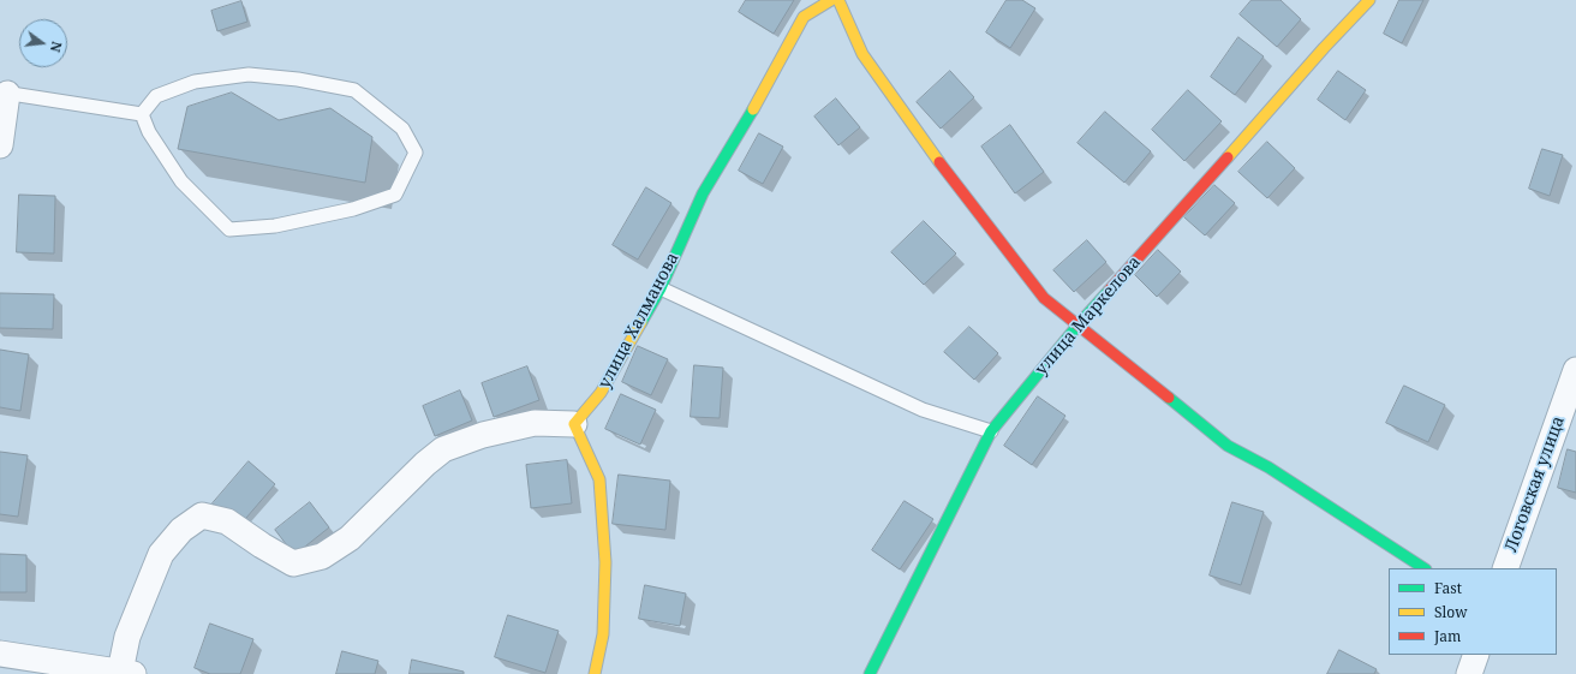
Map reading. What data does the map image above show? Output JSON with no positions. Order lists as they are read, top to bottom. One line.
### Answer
{"streets":{"street":["улица Маркелова","улица Халманова","Логовская улица"]},"legend":["Fast","Slow","Jam"],"north":"right"}
